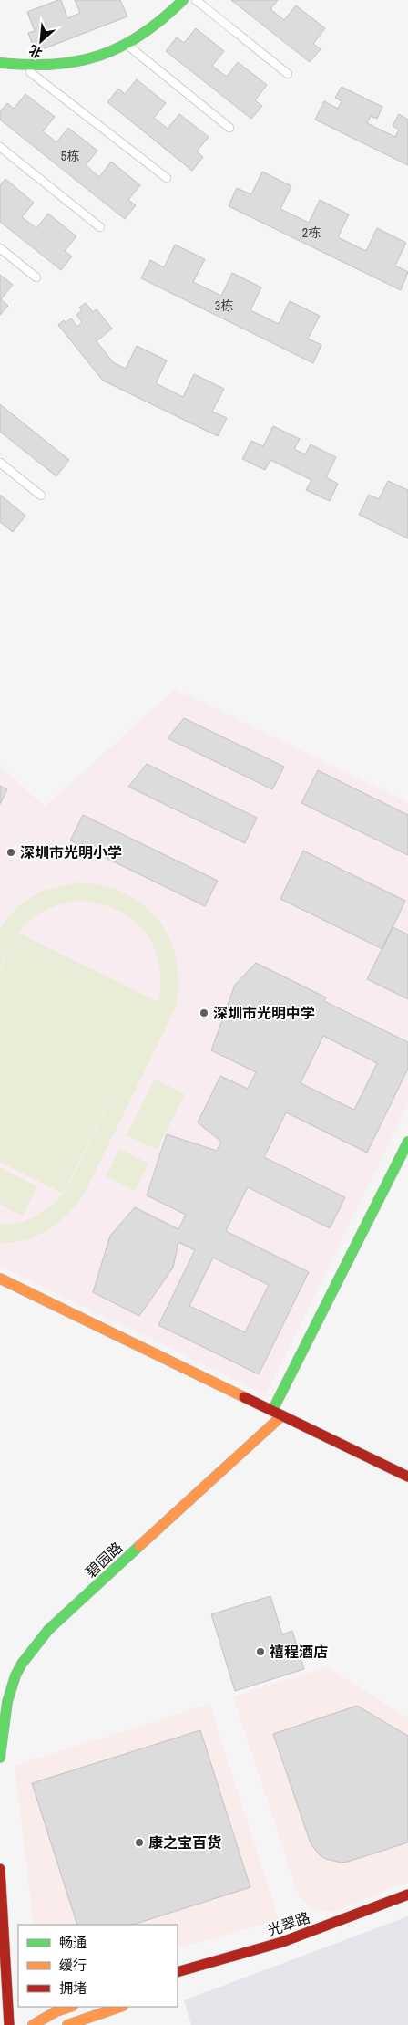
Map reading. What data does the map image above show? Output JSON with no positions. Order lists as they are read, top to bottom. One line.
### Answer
{"streets":{"street":["碧园路","光翠路"]},"places":["深圳市光明小学","深圳市光明中学","禧程酒店","康之宝百货"],"house_numbers":["5栋","2栋","3栋"],"legend":["畅通","缓行","拥堵"],"north":"bottom left"}
